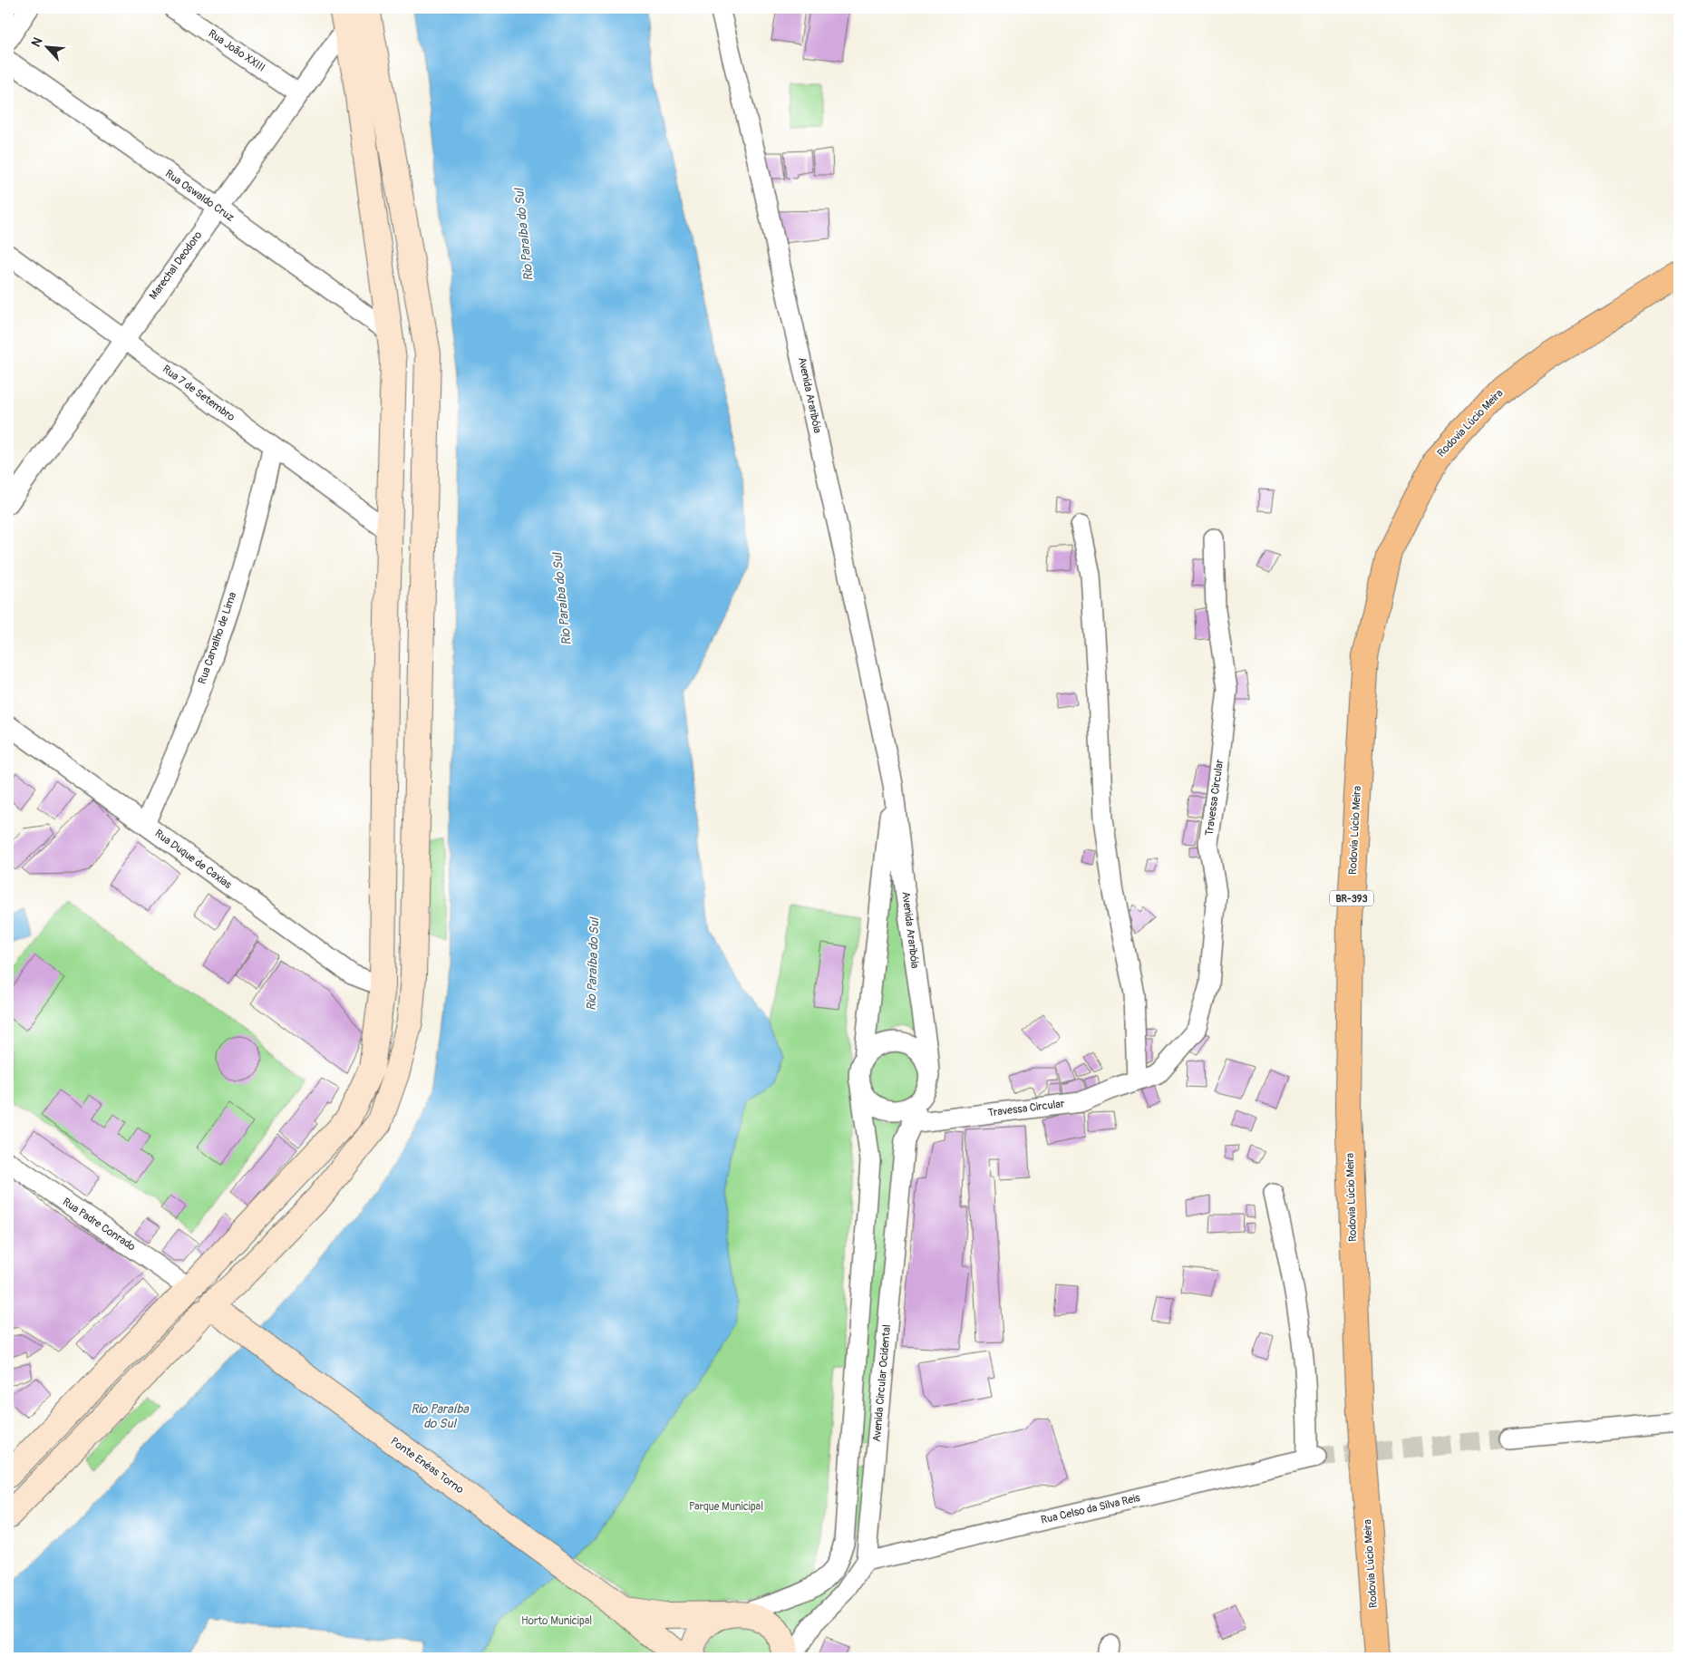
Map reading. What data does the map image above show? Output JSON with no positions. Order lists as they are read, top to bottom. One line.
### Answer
{"streets":{"highway":["Rodovia Lúcio Meira","BR-393"],"main road":["Ponte Enéas Torno"],"street":["Rua João XXIII","Rua Oswaldo Cruz","Marechal Deodoro","Rua 7 de Setembro","Avenida Araribóia","Rua Carvalho de Lima","Travessa Circular","Rua Duque de Caxias","Rua Padre Conrado","Avenida Circular Ocidental","Rua Celso da Silva Reis"]},"crossings":[["Rua João XXIII","Marechal Deodoro"],["Rua Oswaldo Cruz","Marechal Deodoro"],["Marechal Deodoro","Rua 7 de Setembro"],["Rua 7 de Setembro","Rua Carvalho de Lima"],["Avenida Araribóia","Avenida Circular Ocidental"],["Rua Carvalho de Lima","Rua Duque de Caxias"],["Travessa Circular","Avenida Circular Ocidental"],["Avenida Circular Ocidental","Rua Celso da Silva Reis"]],"water":["Rio Paraíba do Sul"],"parks":["Parque Municipal","Horto Municipal"],"north":"top left"}
